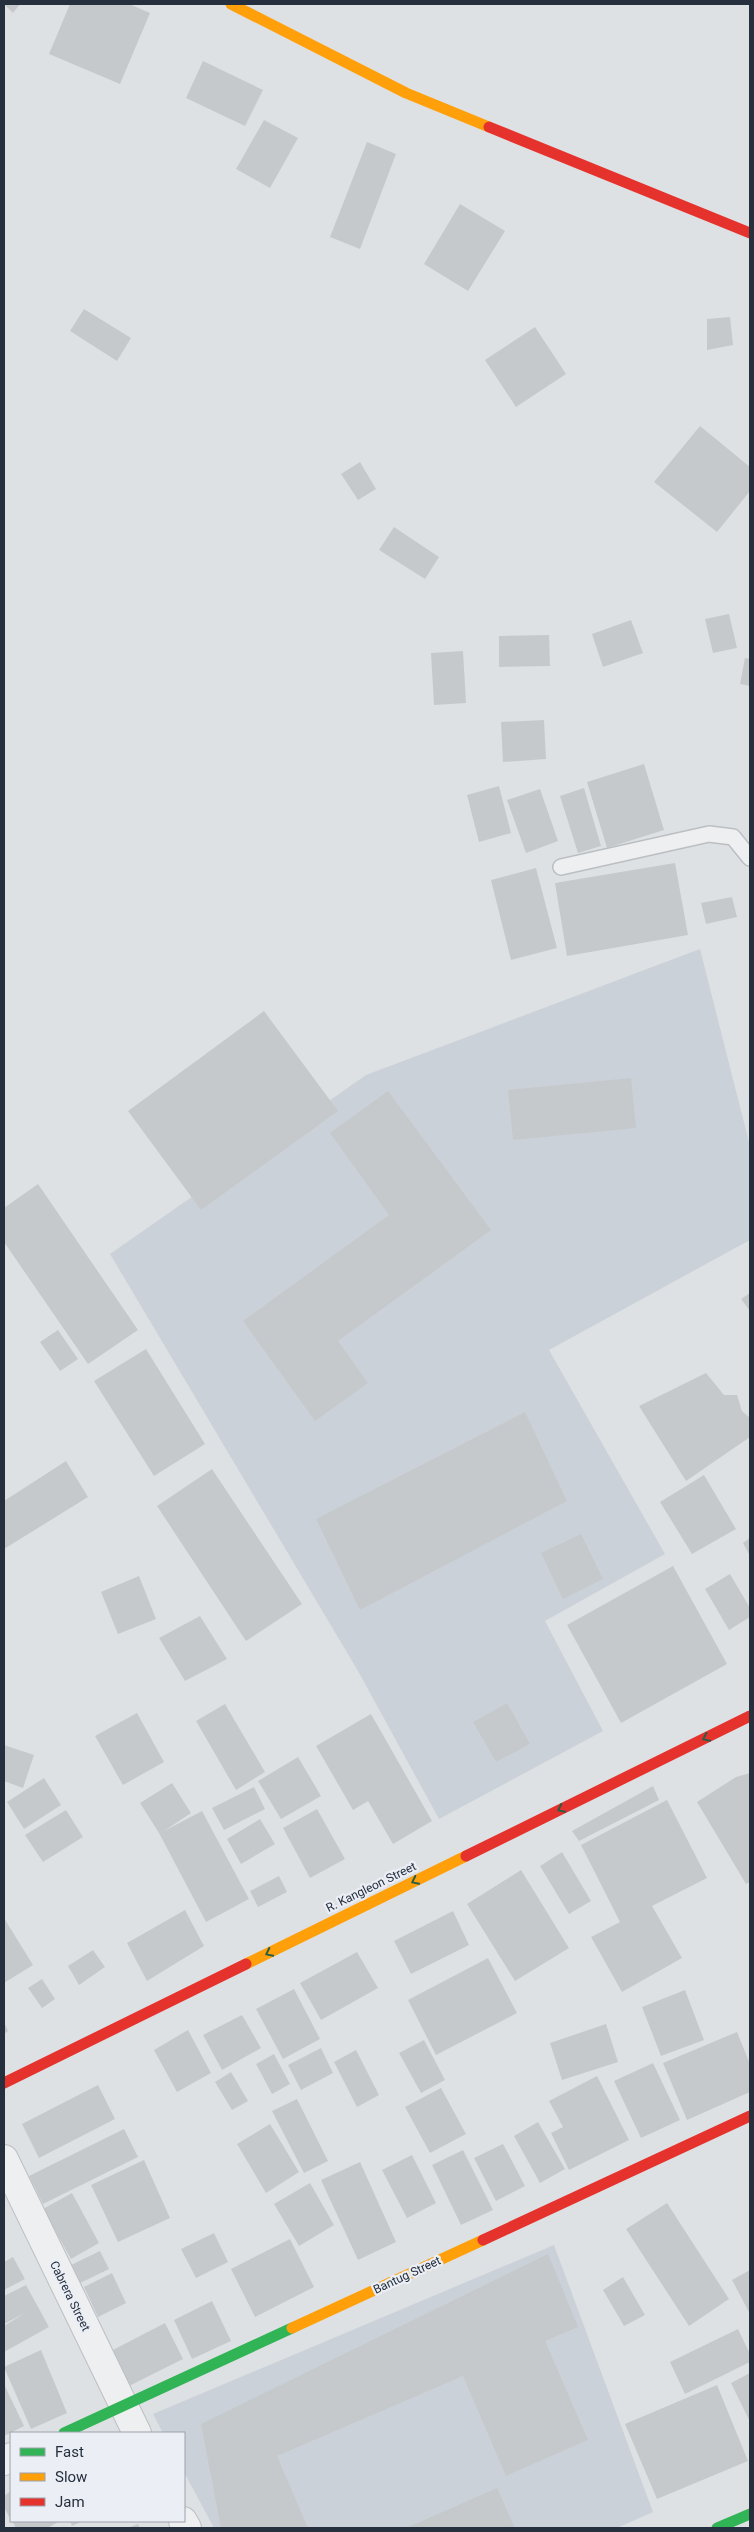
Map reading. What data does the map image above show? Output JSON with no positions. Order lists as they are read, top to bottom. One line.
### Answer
{"streets":{"street":["R. Kangleon Street","Bantug Street","Cabrera Street"]},"crossings":[["Bantug Street","Cabrera Street"]],"one_way":["R. Kangleon Street"],"legend":["Fast","Slow","Jam"]}
